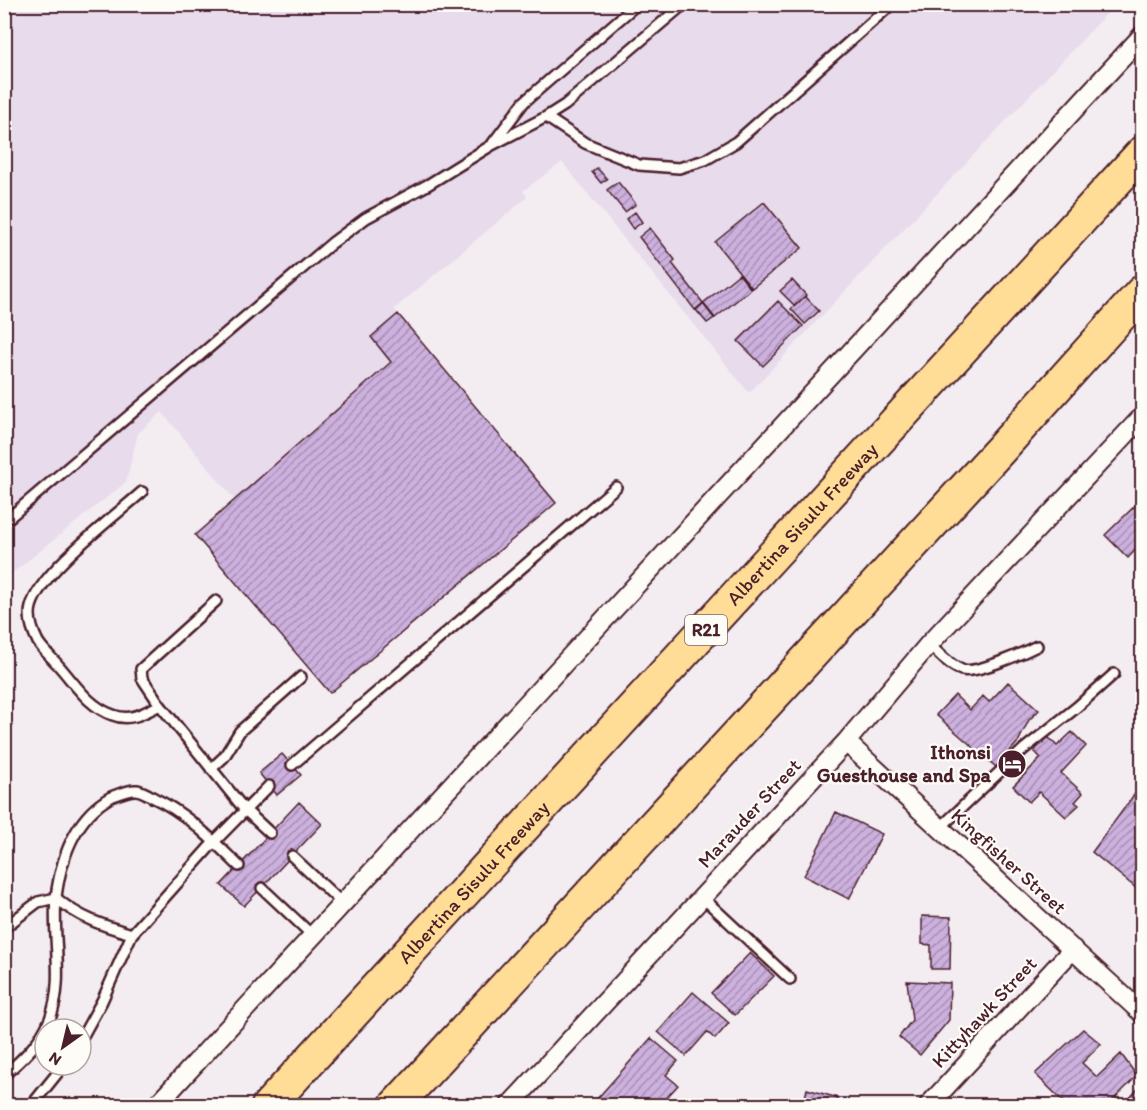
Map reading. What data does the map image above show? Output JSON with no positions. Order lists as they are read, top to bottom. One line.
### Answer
{"streets":{"highway":["Albertina Sisulu Freeway","R21"],"street":["Marauder Street","Kingfisher Street","Kittyhawk Street"]},"crossings":[["Marauder Street","Kingfisher Street"],["Kingfisher Street","Kittyhawk Street"]],"places":{"hotel":["Ithonsi Guesthouse and Spa"]},"north":"bottom left"}
